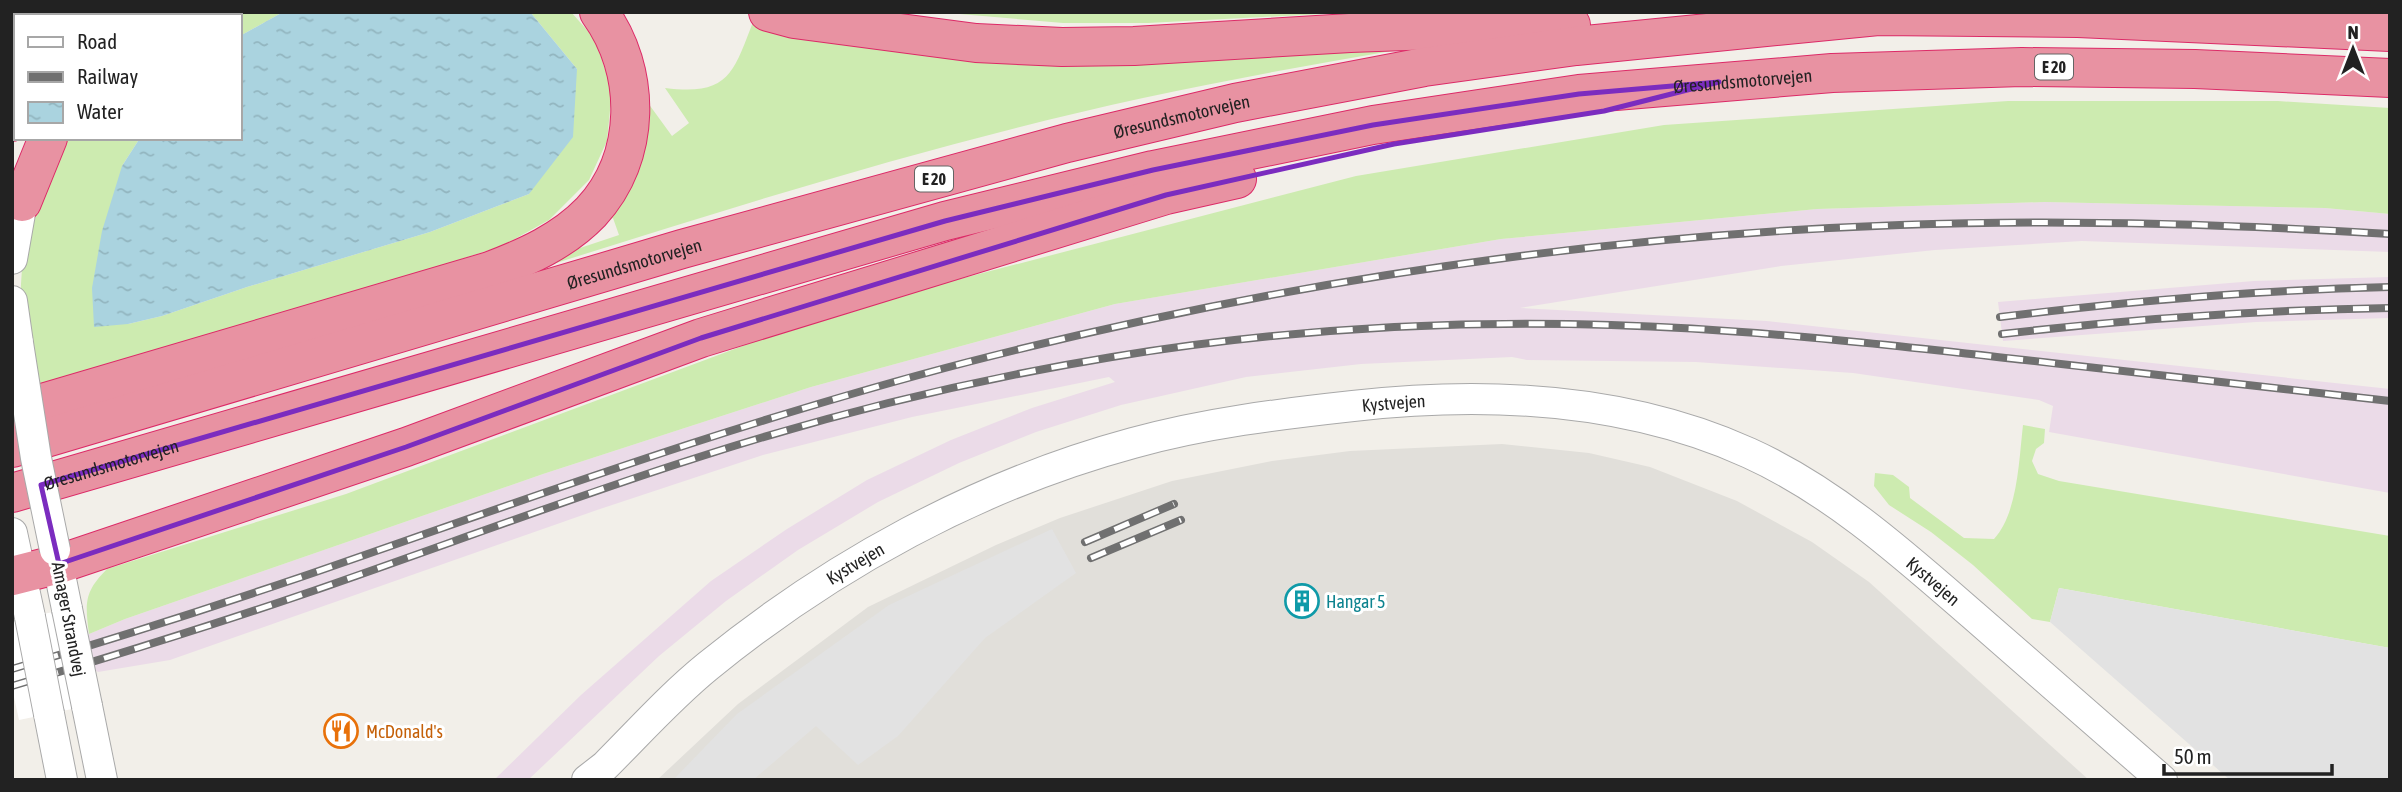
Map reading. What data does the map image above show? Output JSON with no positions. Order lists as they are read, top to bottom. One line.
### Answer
{"streets":{"highway":["E 20","Øresundsmotorvejen"],"street":["Kystvejen","Amager Strandvej"]},"crossings":[["Øresundsmotorvejen","Amager Strandvej"]],"places":{"building":["Hangar 5"],"restaurant":["McDonald's"]},"legend":["Road","Railway","Water"],"scale_bar":"50 m","north":"top"}
